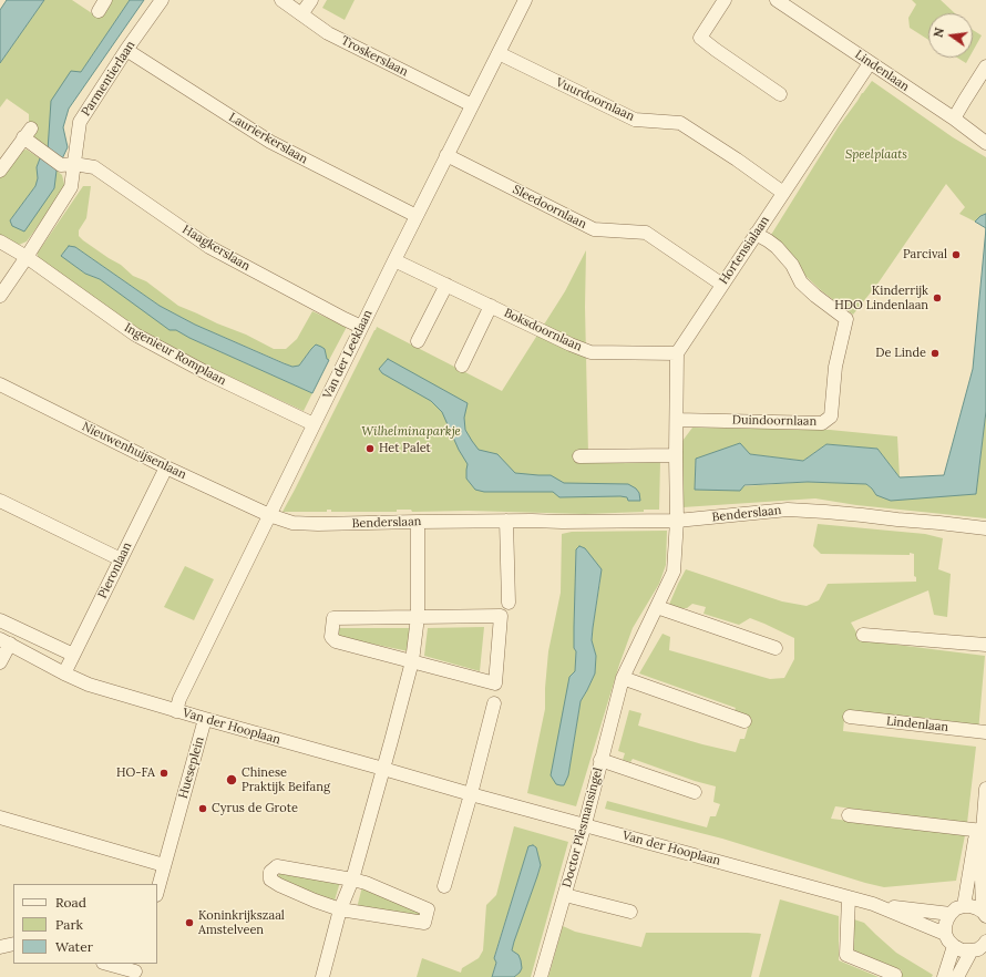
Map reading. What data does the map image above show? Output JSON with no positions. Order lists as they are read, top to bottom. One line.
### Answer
{"streets":{"street":["Troskerslaan","Lindenlaan","Parmentierlaan","Vuurdoornlaan","Laurierkerslaan","Sleedoornlaan","Haagkerslaan","Hortensialaan","Boksdoornlaan","Ingenieur Romplaan","Van der Leeklaan","Duindoornlaan","Nieuwenhuijsenlaan","Benderslaan","Pieronlaan","Van der Hooplaan","Hueseplein","Doctor Plesmansingel"]},"crossings":[["Troskerslaan","Van der Leeklaan"],["Lindenlaan","Hortensialaan"],["Parmentierlaan","Laurierkerslaan"],["Parmentierlaan","Haagkerslaan"],["Parmentierlaan","Ingenieur Romplaan"],["Vuurdoornlaan","Hortensialaan"],["Vuurdoornlaan","Van der Leeklaan"],["Laurierkerslaan","Van der Leeklaan"],["Sleedoornlaan","Hortensialaan"],["Sleedoornlaan","Van der Leeklaan"],["Haagkerslaan","Van der Leeklaan"],["Hortensialaan","Boksdoornlaan"],["Hortensialaan","Duindoornlaan"],["Boksdoornlaan","Van der Leeklaan"],["Ingenieur Romplaan","Van der Leeklaan"],["Van der Leeklaan","Nieuwenhuijsenlaan"],["Van der Leeklaan","Benderslaan"],["Van der Leeklaan","Van der Hooplaan"],["Nieuwenhuijsenlaan","Benderslaan"],["Nieuwenhuijsenlaan","Pieronlaan"],["Benderslaan","Doctor Plesmansingel"],["Pieronlaan","Van der Hooplaan"],["Van der Hooplaan","Hueseplein"],["Van der Hooplaan","Doctor Plesmansingel"]],"parks":["Speelplaats","Wilhelminaparkje"],"places":["Parcival","Kinderrijk HDO Lindenlaan","De Linde","Het Palet","HO-FA","Chinese Praktijk Beifang","Cyrus de Grote","Koninkrijkszaal Amstelveen"],"legend":["Road","Park","Water"],"north":"left"}
